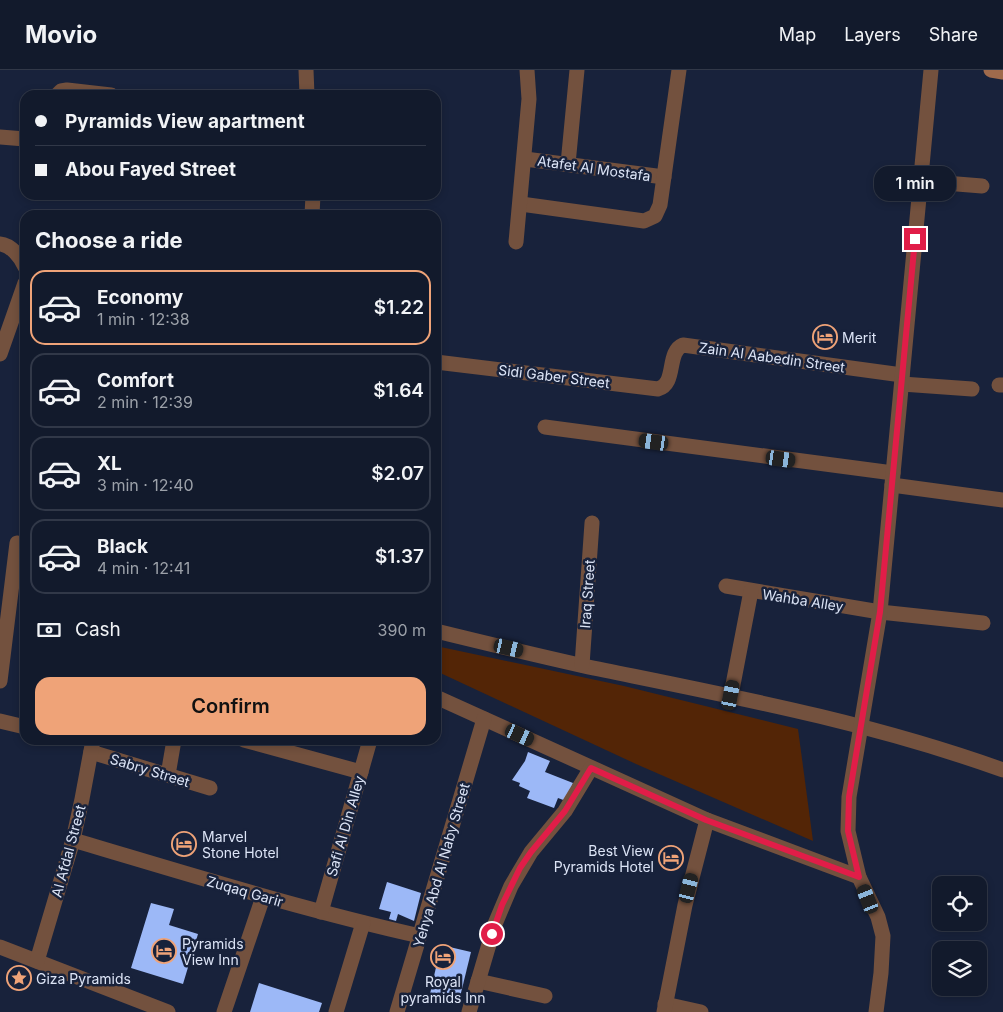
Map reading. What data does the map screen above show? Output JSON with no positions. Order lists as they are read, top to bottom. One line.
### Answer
{"streets":{"street":["Atafet Al Mostafa","Zain Al Aabedin Street","Sidi Gaber Street","Iraq Street","Wahba Alley","Sabry Street","Safi Al Din Alley","Al Afdal Street","Yehya Abd Al Naby Street","Zuqaq Garir"]},"crossings":[["Zain Al Aabedin Street","Sidi Gaber Street"],["Safi Al Din Alley","Zuqaq Garir"],["Al Afdal Street","Zuqaq Garir"],["Yehya Abd Al Naby Street","Zuqaq Garir"]],"places":{"hotel":["Merit","Marvel Stone Hotel","Best View Pyramids Hotel","Pyramids View Inn","Royal pyramids Inn"],"place":["Giza Pyramids"]},"page":{"header":"Movio","nav":["Map","Layers","Share"],"banner":["Pyramids View apartment","Abou Fayed Street"],"bubble":"1 min","heading":"Choose a ride","list":[{"name":"Economy","note":"1 min · 12:38","value":"$1.22"},{"name":"Comfort","note":"2 min · 12:39","value":"$1.64"},{"name":"XL","note":"3 min · 12:40","value":"$2.07"},{"name":"Black","note":"4 min · 12:41","value":"$1.37"}],"pay":["Cash","390 m"],"buttons":"Confirm"}}
